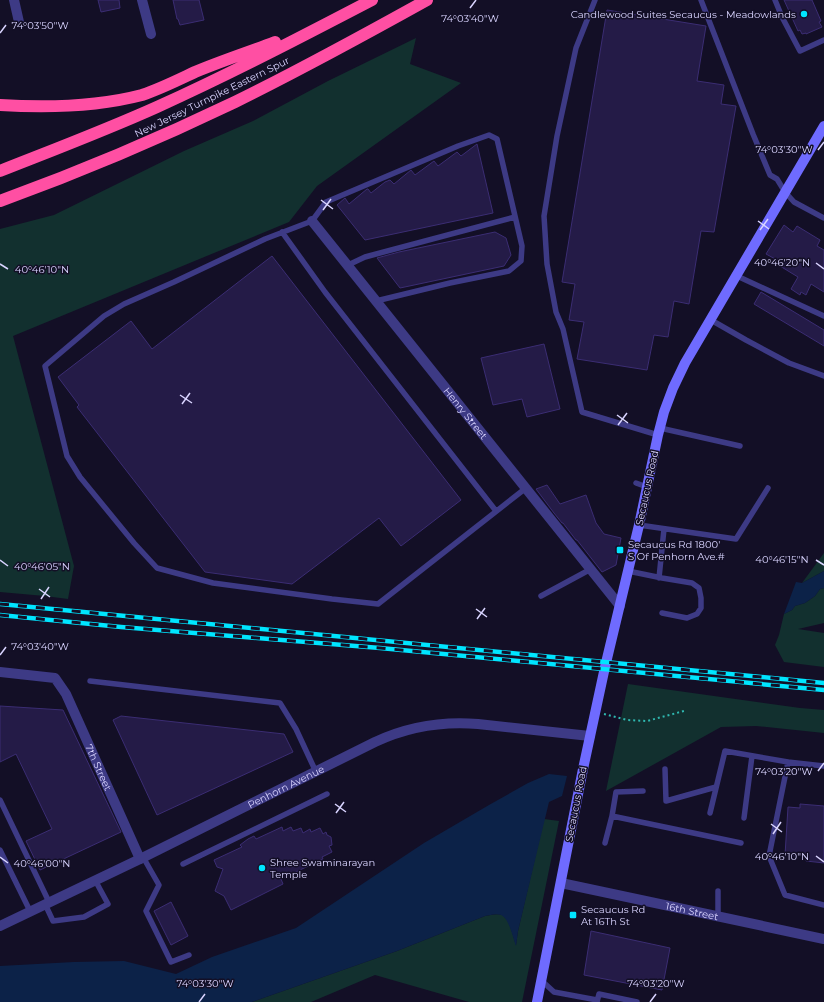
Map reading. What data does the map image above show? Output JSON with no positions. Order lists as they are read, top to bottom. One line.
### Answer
{"streets":{"highway":["New Jersey Turnpike Eastern Spur"],"main road":["Secaucus Road"],"street":["Henry Street","7th Street","Penhorn Avenue","16th Street"]},"crossings":[["Henry Street","Secaucus Road"],["Secaucus Road","Penhorn Avenue"],["Secaucus Road","16th Street"],["7th Street","Penhorn Avenue"]],"places":{"other":["Candlewood Suites Secaucus - Meadowlands","Shree Swaminarayan Temple"],"transit":["Secaucus Rd 1800' S Of Penhorn Ave.#","Secaucus Rd At 16Th St"]},"coordinates":["74°03'40\"W","74°03'50\"W","74°03'30\"W","40°46'20\"N","40°46'10\"N","40°46'15\"N","40°46'05\"N","74°03'20\"W","40°46'00\"N"]}
